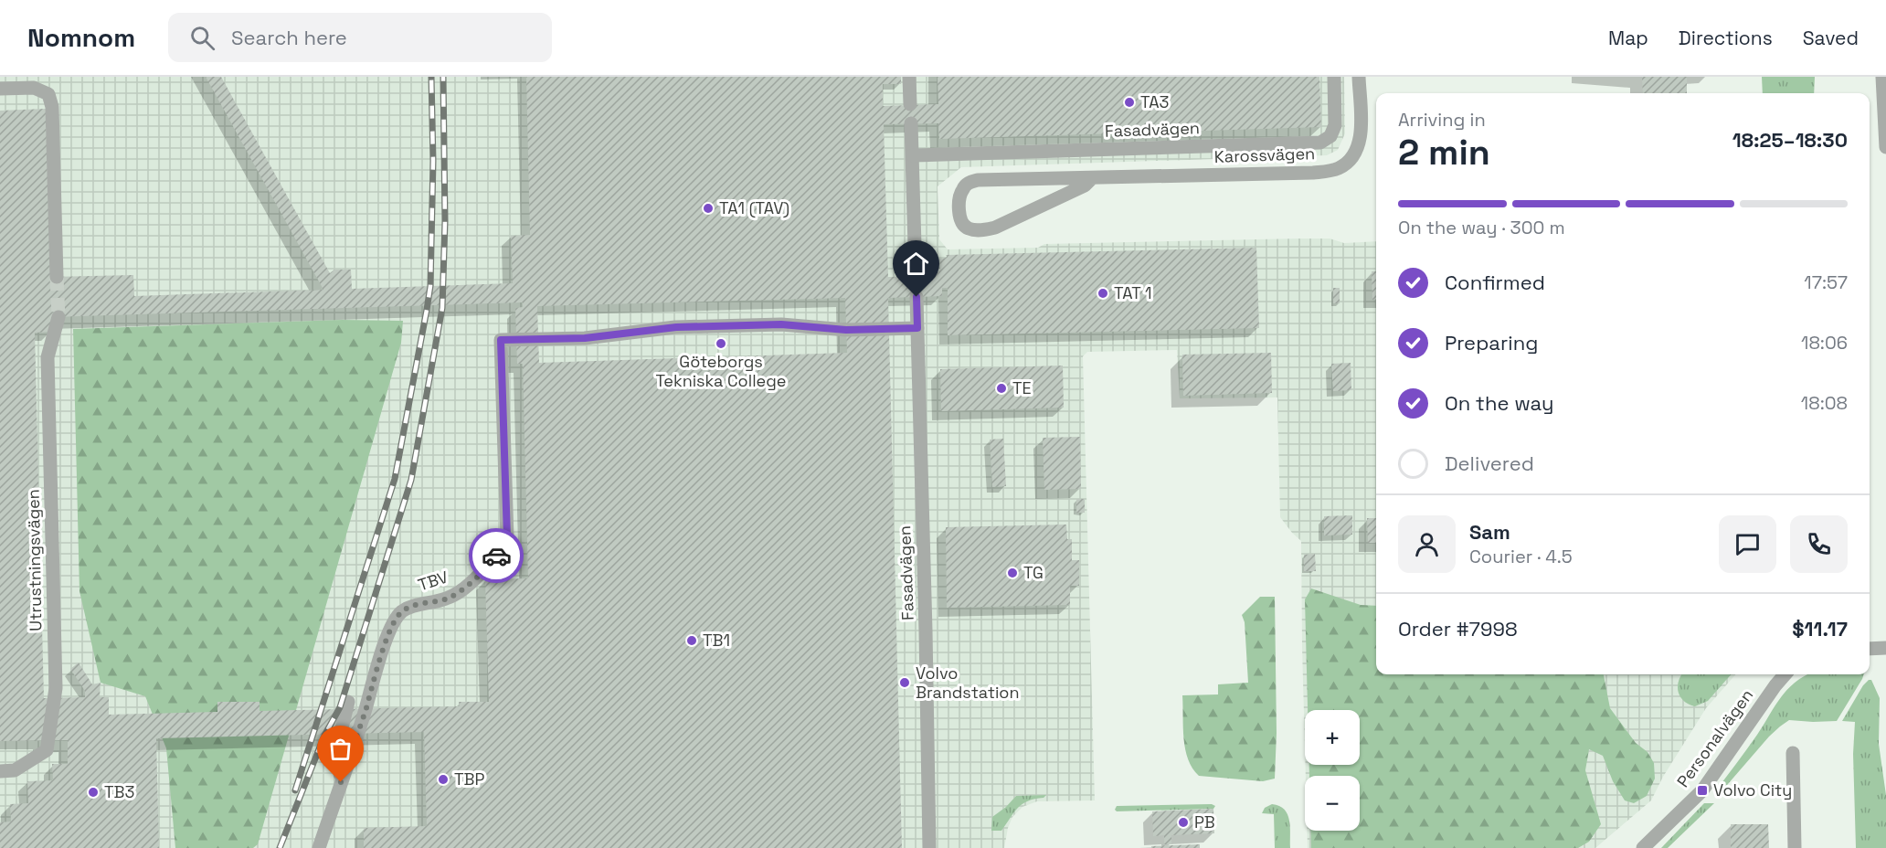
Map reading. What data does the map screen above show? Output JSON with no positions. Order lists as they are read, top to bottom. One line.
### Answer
{"streets":{"street":["Fasadvägen","Karossvägen","Utrustningsvägen","TBV","Personalvägen"]},"crossings":[["Fasadvägen","TBV"]],"places":{"other":["TA3","TA1 (TAV)","TAT 1","Göteborgs Tekniska College","TE","TG","TB1","Volvo Brandstation","TBP","TB3","PB"],"transit":["Volvo City"]},"page":{"header":"Nomnom","search":"Search here","nav":["Map","Directions","Saved"],"heading":["2 min","Arriving in","18:25–18:30"],"panel":["Sam","Courier · 4.5","Order #7998","$11.17"],"bar":"On the way · 300 m","list":[["Confirmed","17:57"],["Preparing","18:06"],["On the way","18:08"],"Delivered"],"map_buttons":["+","−"]}}
